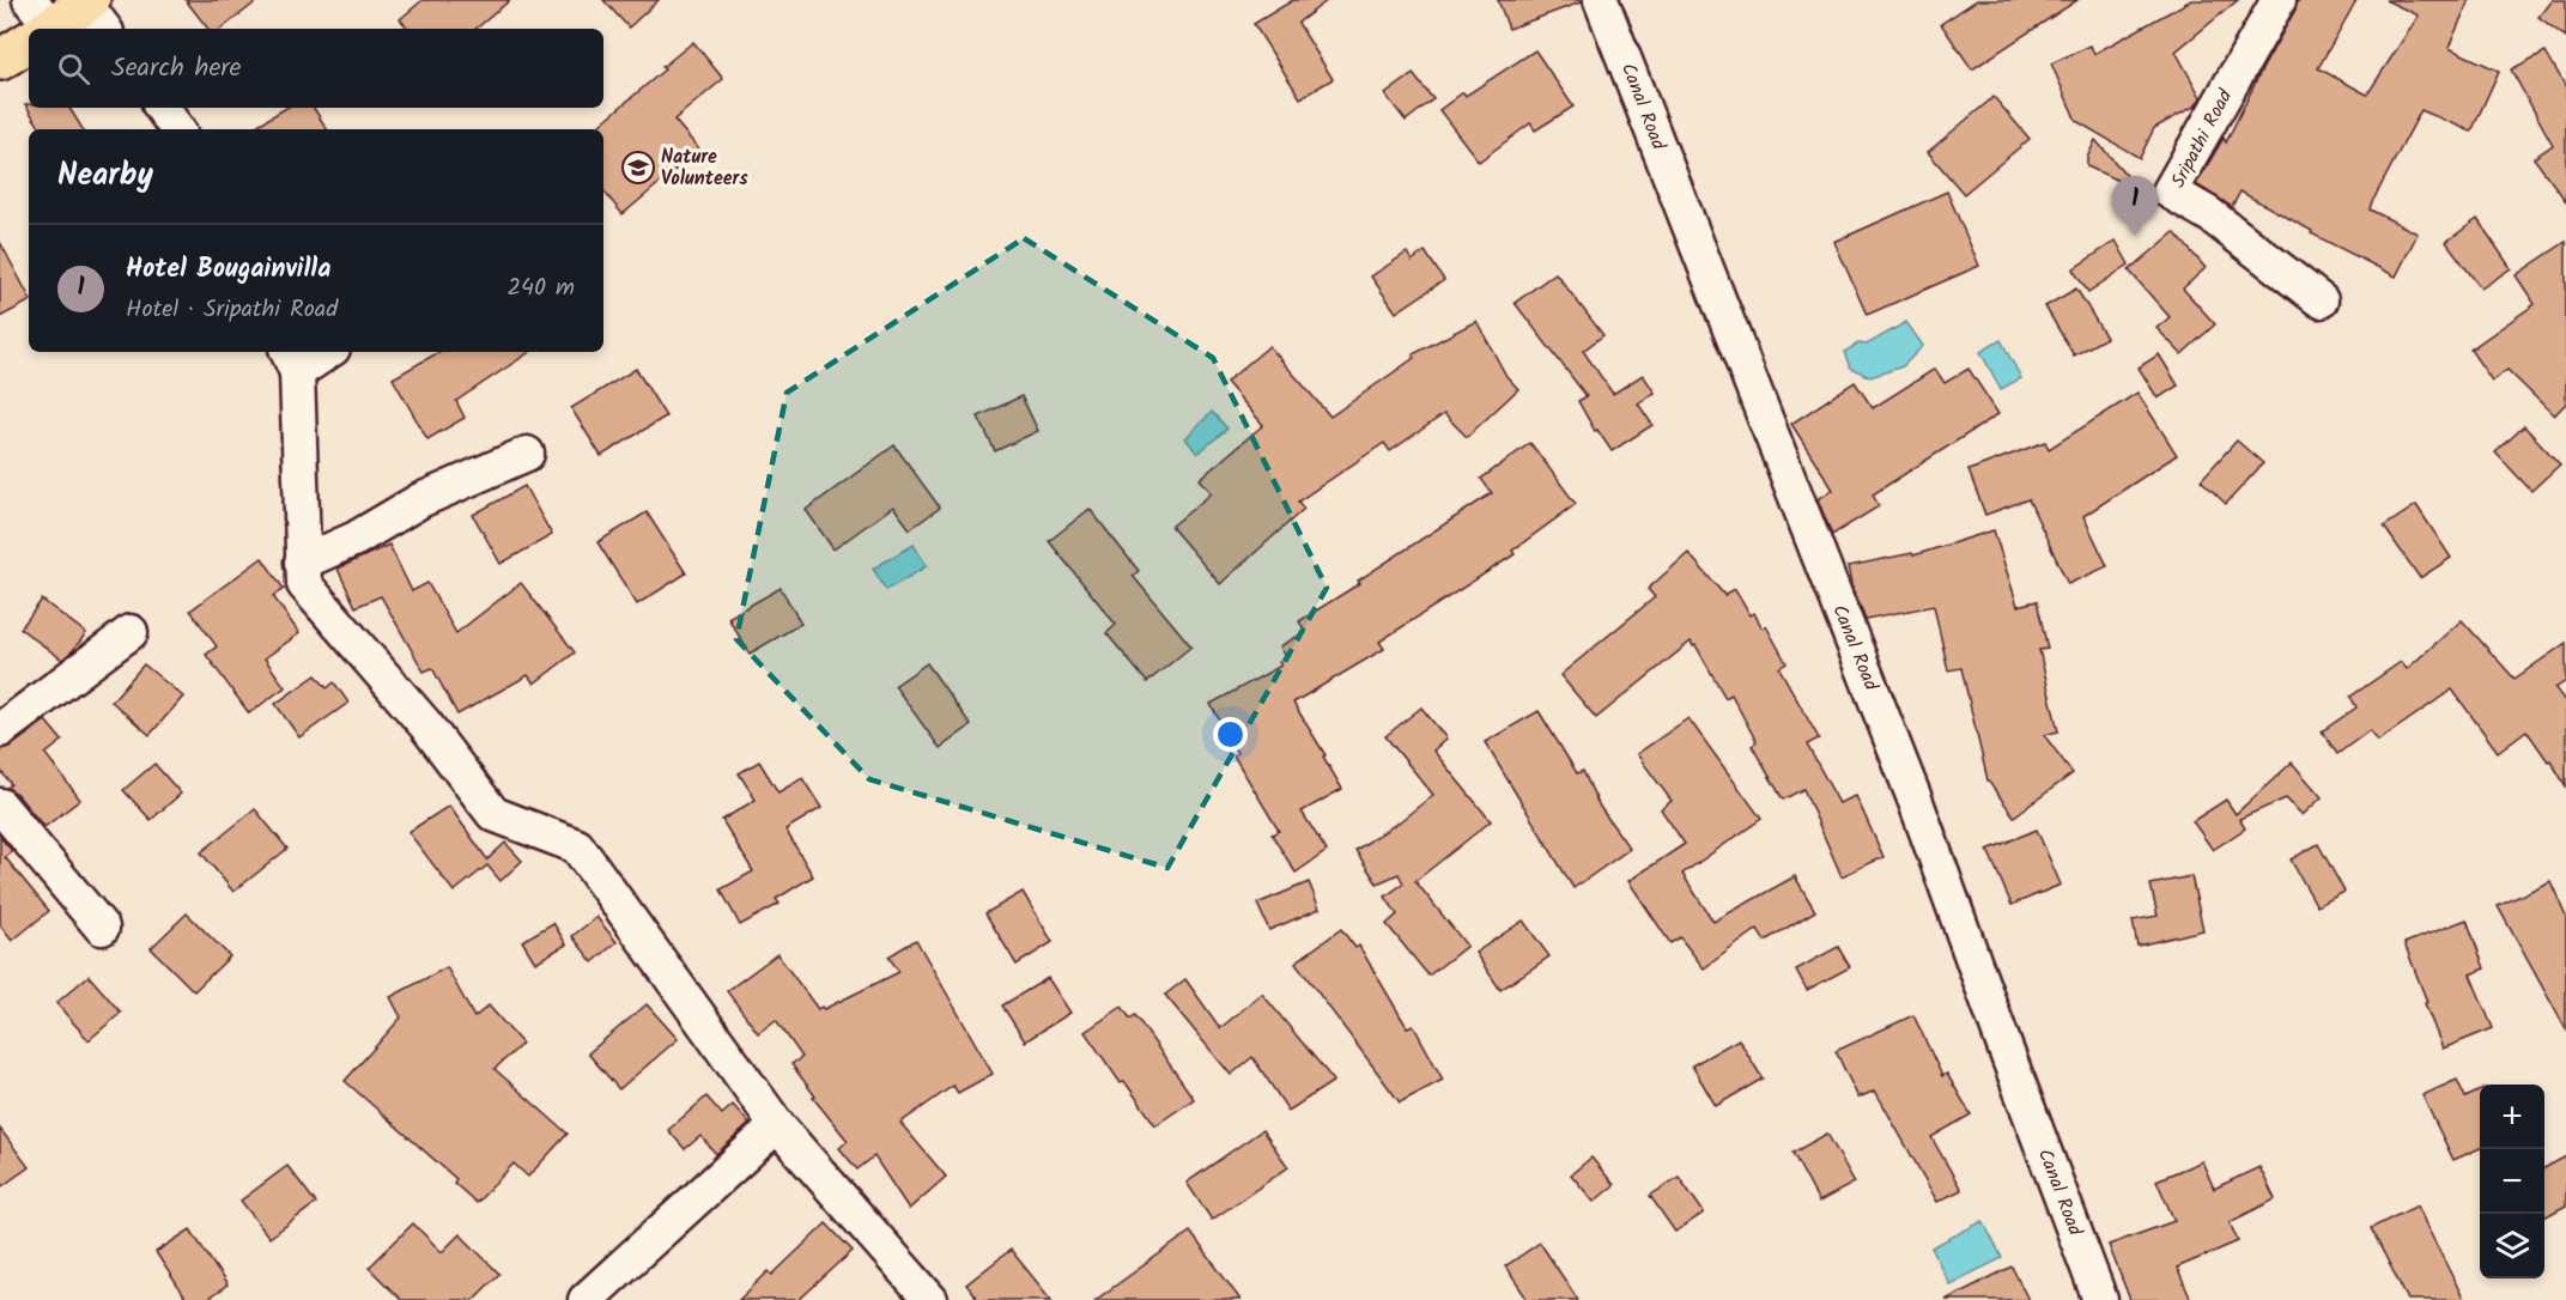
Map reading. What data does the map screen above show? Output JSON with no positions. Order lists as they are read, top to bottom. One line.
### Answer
{"streets":{"street":["Canal Road","Sripathi Road"]},"places":{"school or university":["Nature Volunteers"]},"page":{"search":"Search here","heading":"Nearby","pins":"1","list":[{"mark":"1","name":"Hotel Bougainvilla","note":"Hotel · Sripathi Road","value":"240 m"}],"map_buttons":["+","−"]}}
